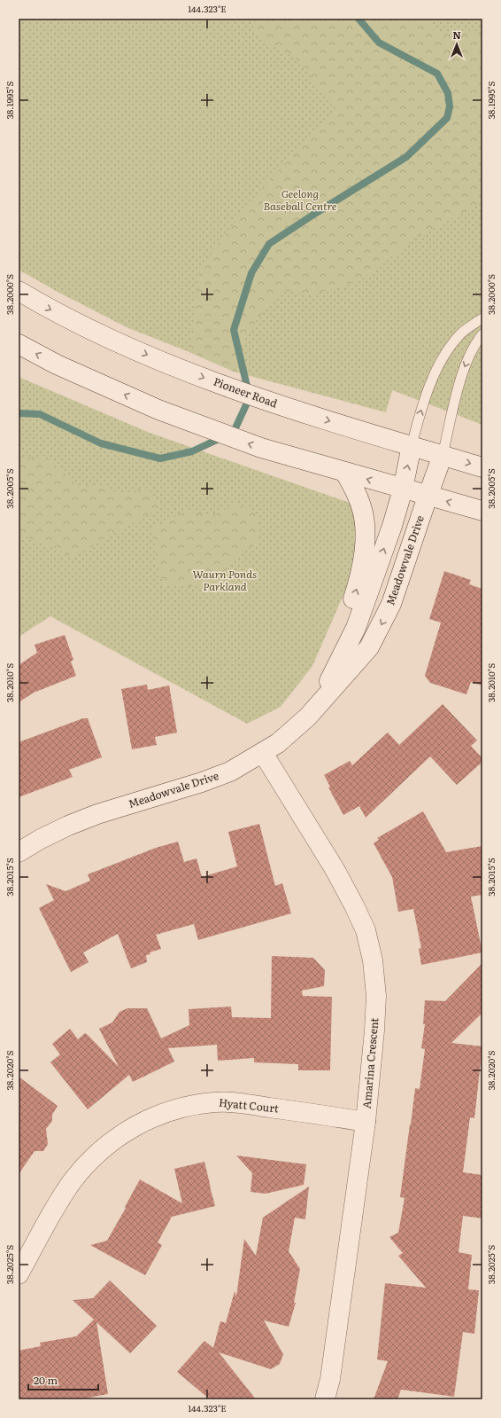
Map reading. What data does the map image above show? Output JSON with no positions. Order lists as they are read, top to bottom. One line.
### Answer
{"streets":{"street":["Pioneer Road","Meadowvale Drive","Amarina Crescent","Hyatt Court"]},"crossings":[["Pioneer Road","Meadowvale Drive"],["Meadowvale Drive","Amarina Crescent"],["Amarina Crescent","Hyatt Court"]],"parks":["Geelong Baseball Centre","Waurn Ponds Parkland"],"scale_bar":"20 m","north":"top","coordinates":["144.323°E","38.1995°S","38.2000°S","38.2005°S","38.2010°S","38.2015°S","38.2020°S","38.2025°S"]}
